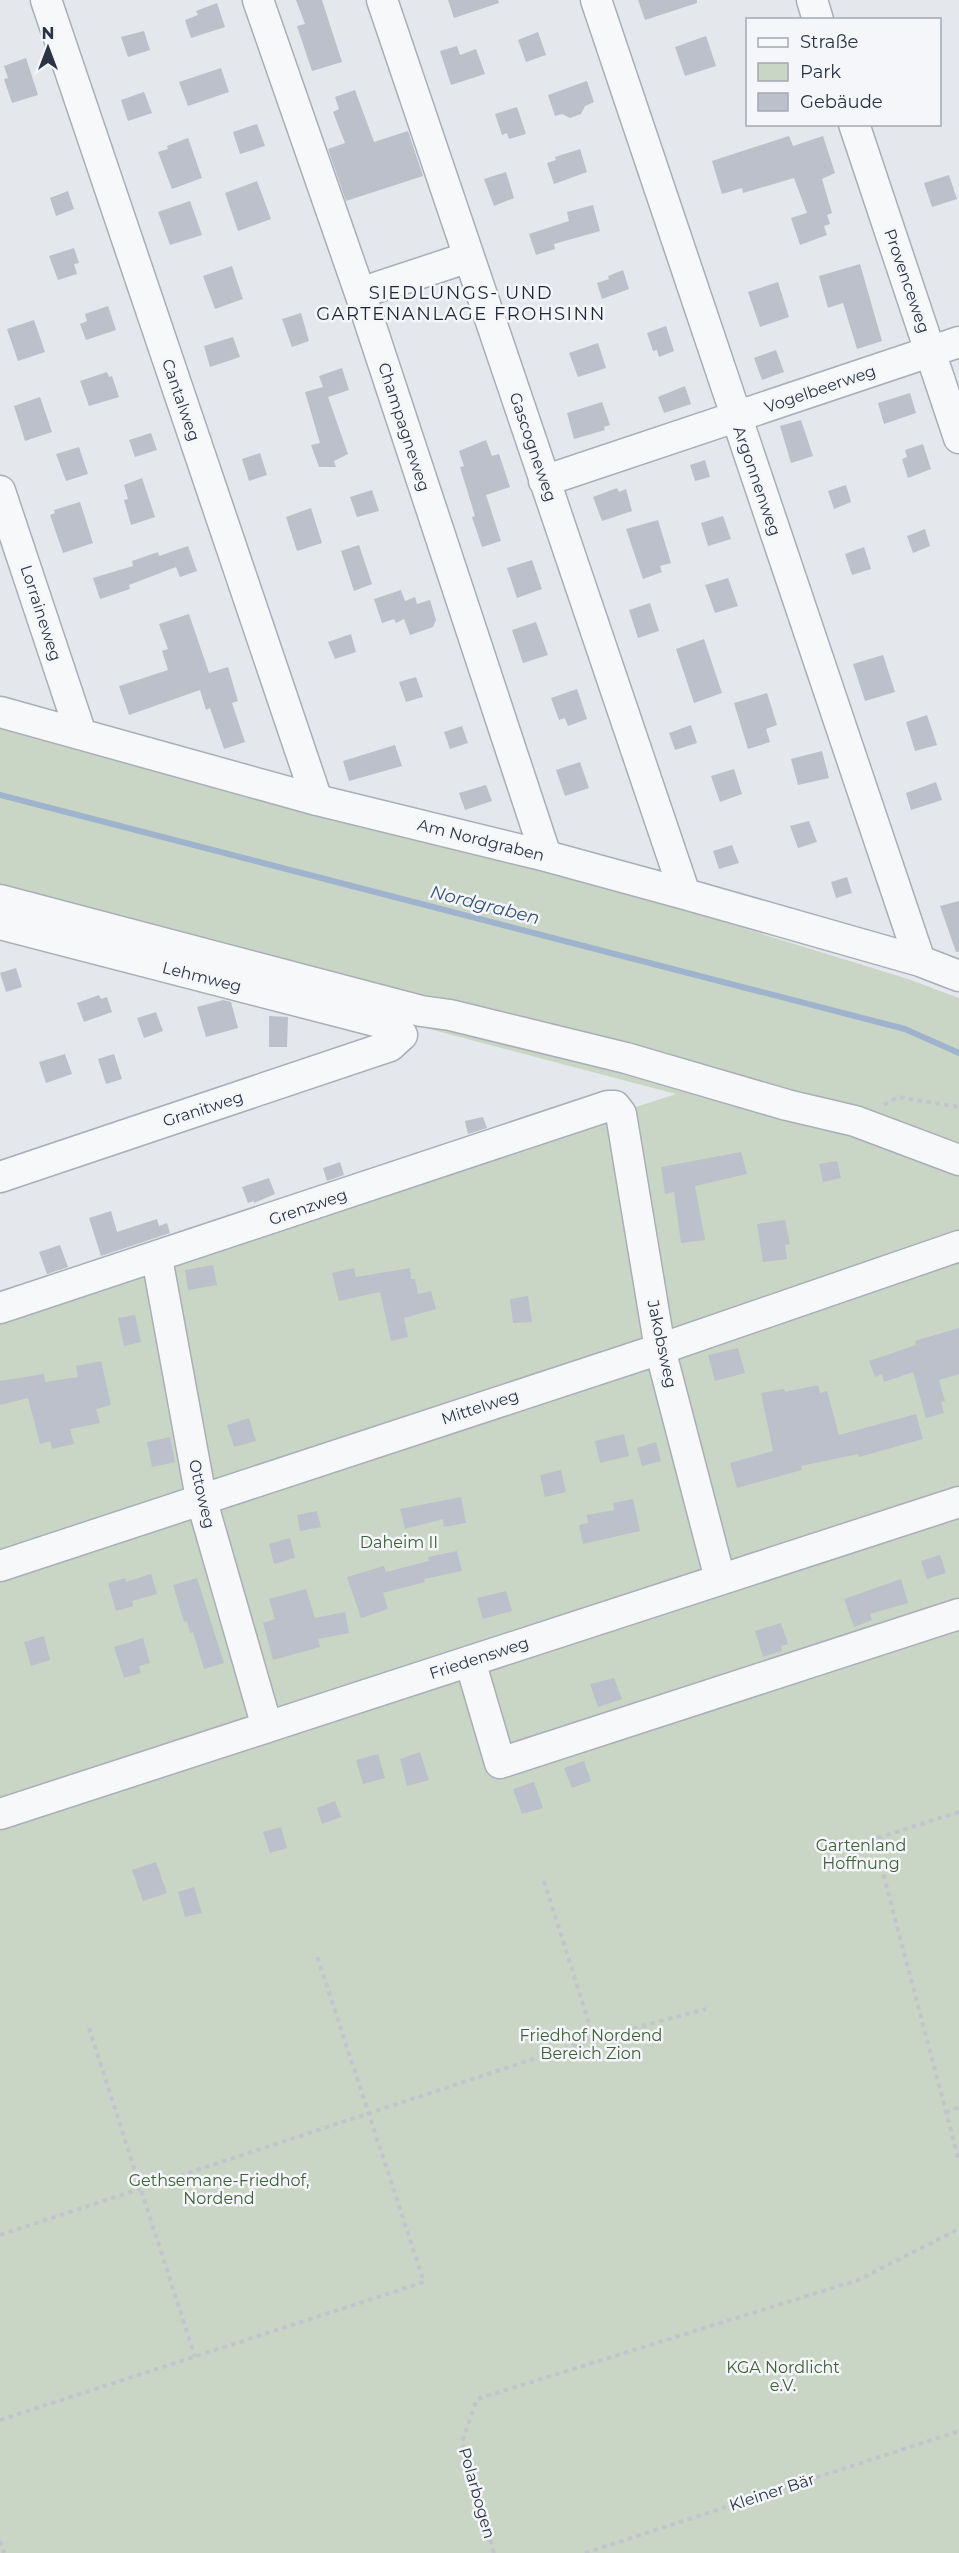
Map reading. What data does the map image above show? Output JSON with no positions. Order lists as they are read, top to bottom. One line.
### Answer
{"streets":{"lane":["Provenceweg","Vogelbeerweg","Cantalweg","Champagneweg","Gascogneweg","Argonnenweg","Lorraineweg","Am Nordgraben","Lehmweg","Granitweg","Grenzweg","Jakobsweg","Mittelweg","Ottoweg","Friedensweg"],"path":["Kleiner Bär","Polarbogen"]},"crossings":[["Provenceweg","Vogelbeerweg"],["Vogelbeerweg","Gascogneweg"],["Vogelbeerweg","Argonnenweg"],["Cantalweg","Am Nordgraben"],["Champagneweg","Am Nordgraben"],["Gascogneweg","Am Nordgraben"],["Argonnenweg","Am Nordgraben"],["Lorraineweg","Am Nordgraben"],["Lehmweg","Granitweg"],["Grenzweg","Jakobsweg"],["Grenzweg","Ottoweg"],["Jakobsweg","Mittelweg"],["Jakobsweg","Friedensweg"],["Mittelweg","Ottoweg"],["Ottoweg","Friedensweg"]],"districts":["SIEDLUNGS- UND GARTENANLAGE FROHSINN"],"water":["Nordgraben"],"parks":["Daheim II","Gartenland Hoffnung","Friedhof Nordend Bereich Zion","Gethsemane-Friedhof, Nordend","KGA Nordlicht e.V."],"legend":["Straße","Park","Gebäude"],"north":"top"}
